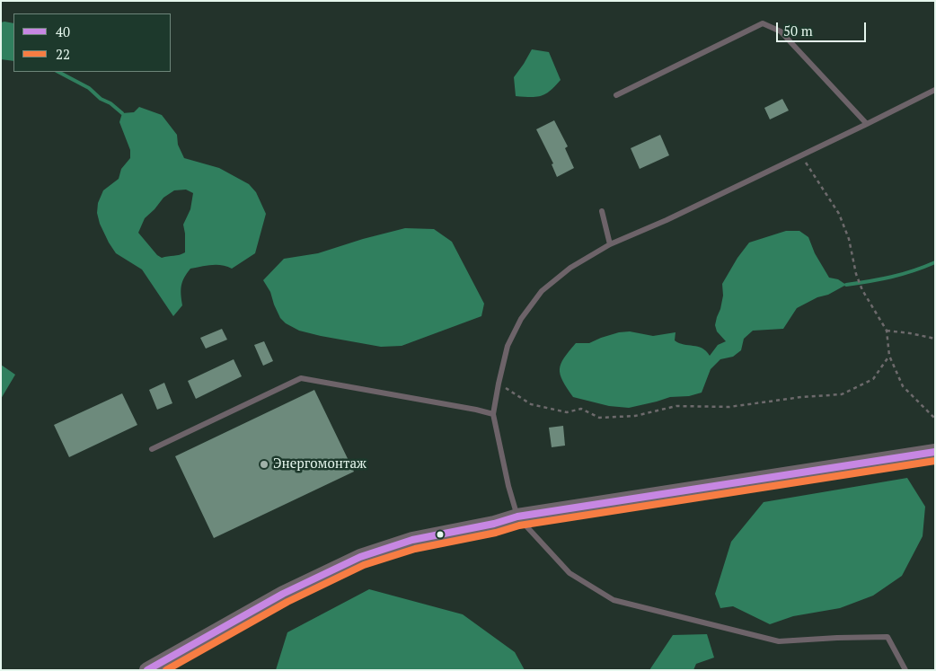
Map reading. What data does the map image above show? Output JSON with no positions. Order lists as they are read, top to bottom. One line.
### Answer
{"places":["Энергомонтаж"],"lines":["transit line 40","transit line 22"],"legend":["40","22"],"scale_bar":"50 m"}
